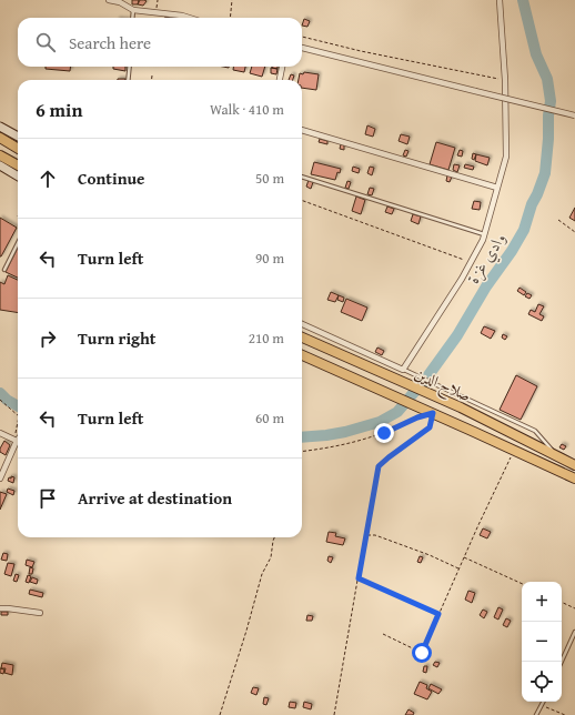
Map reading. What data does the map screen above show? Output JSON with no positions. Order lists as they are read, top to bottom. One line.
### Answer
{"streets":{"highway":["صلاح الدين"]},"water":["وادي غزة"],"page":{"search":"Search here","heading":["6 min","Walk · 410 m"],"list":[["Continue","50 m"],["Turn left","90 m"],["Turn right","210 m"],["Turn left","60 m"],"Arrive at destination"],"map_buttons":["+","−"]}}
